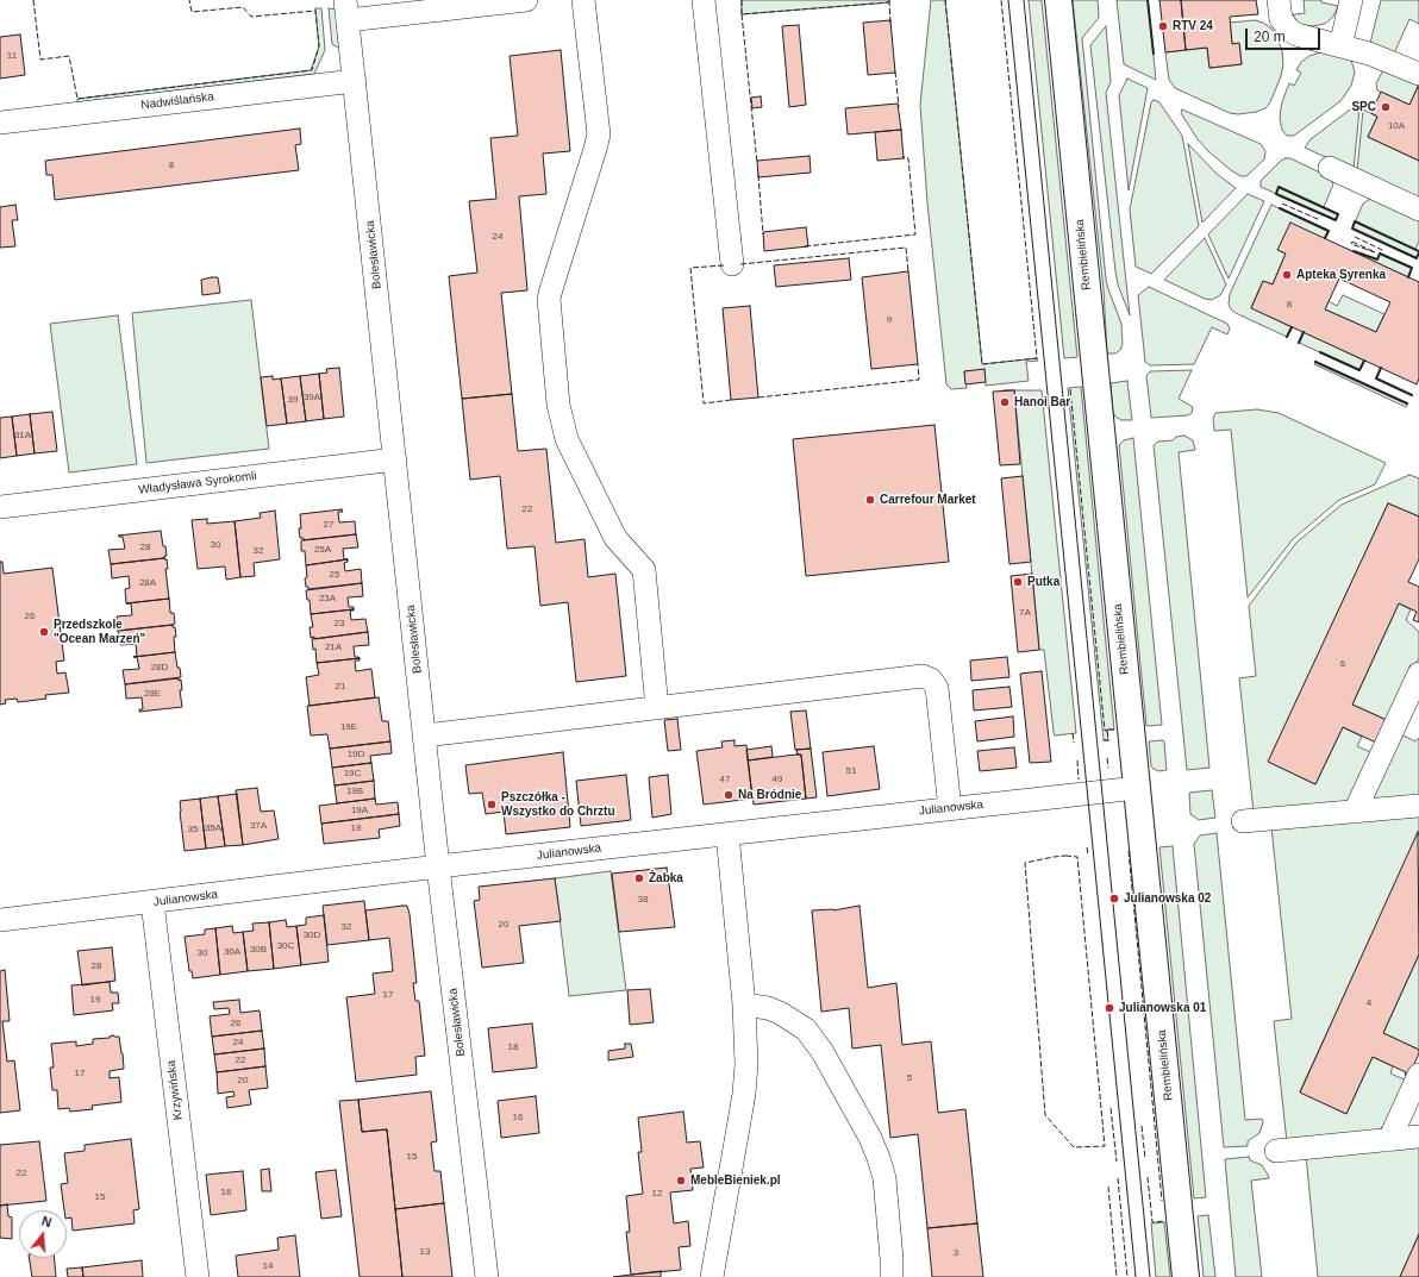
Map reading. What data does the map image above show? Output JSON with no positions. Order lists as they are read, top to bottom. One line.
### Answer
{"streets":{"street":["Nadwiślańska","Bolesławicka","Rembielińska","Władysława Syrokomli","Julianowska","Krzywińska"]},"crossings":[["Nadwiślańska","Bolesławicka"],["Bolesławicka","Władysława Syrokomli"],["Bolesławicka","Julianowska"],["Rembielińska","Julianowska"],["Julianowska","Krzywińska"]],"places":["RTV 24","SPC","Apteka Syrenka","Hanoi Bar","Carrefour Market","Putka","Przedszkole \"Ocean Marzeń\"","Na Bródnie","Pszczółka - Wszystko do Chrztu","Żabka","Julianowska 02","Julianowska 01","MebleBieniek.pl"],"house_numbers":["11","10A","8","24","8","9","39A","39","31A","22","27","30","28","25A","32","25","28A","23A","7A","26","23","21A","6","28D","21","28E","19E","19D","51","19C","47","49","19B","19A","37A","35A","19","35","38","20","32","30D","30C","30B","30A","30","28","17","19","4","26","24","18","22","17","5","20","16","15","22","16","12","15","13","3","14"],"scale_bar":"20 m","north":"top"}
